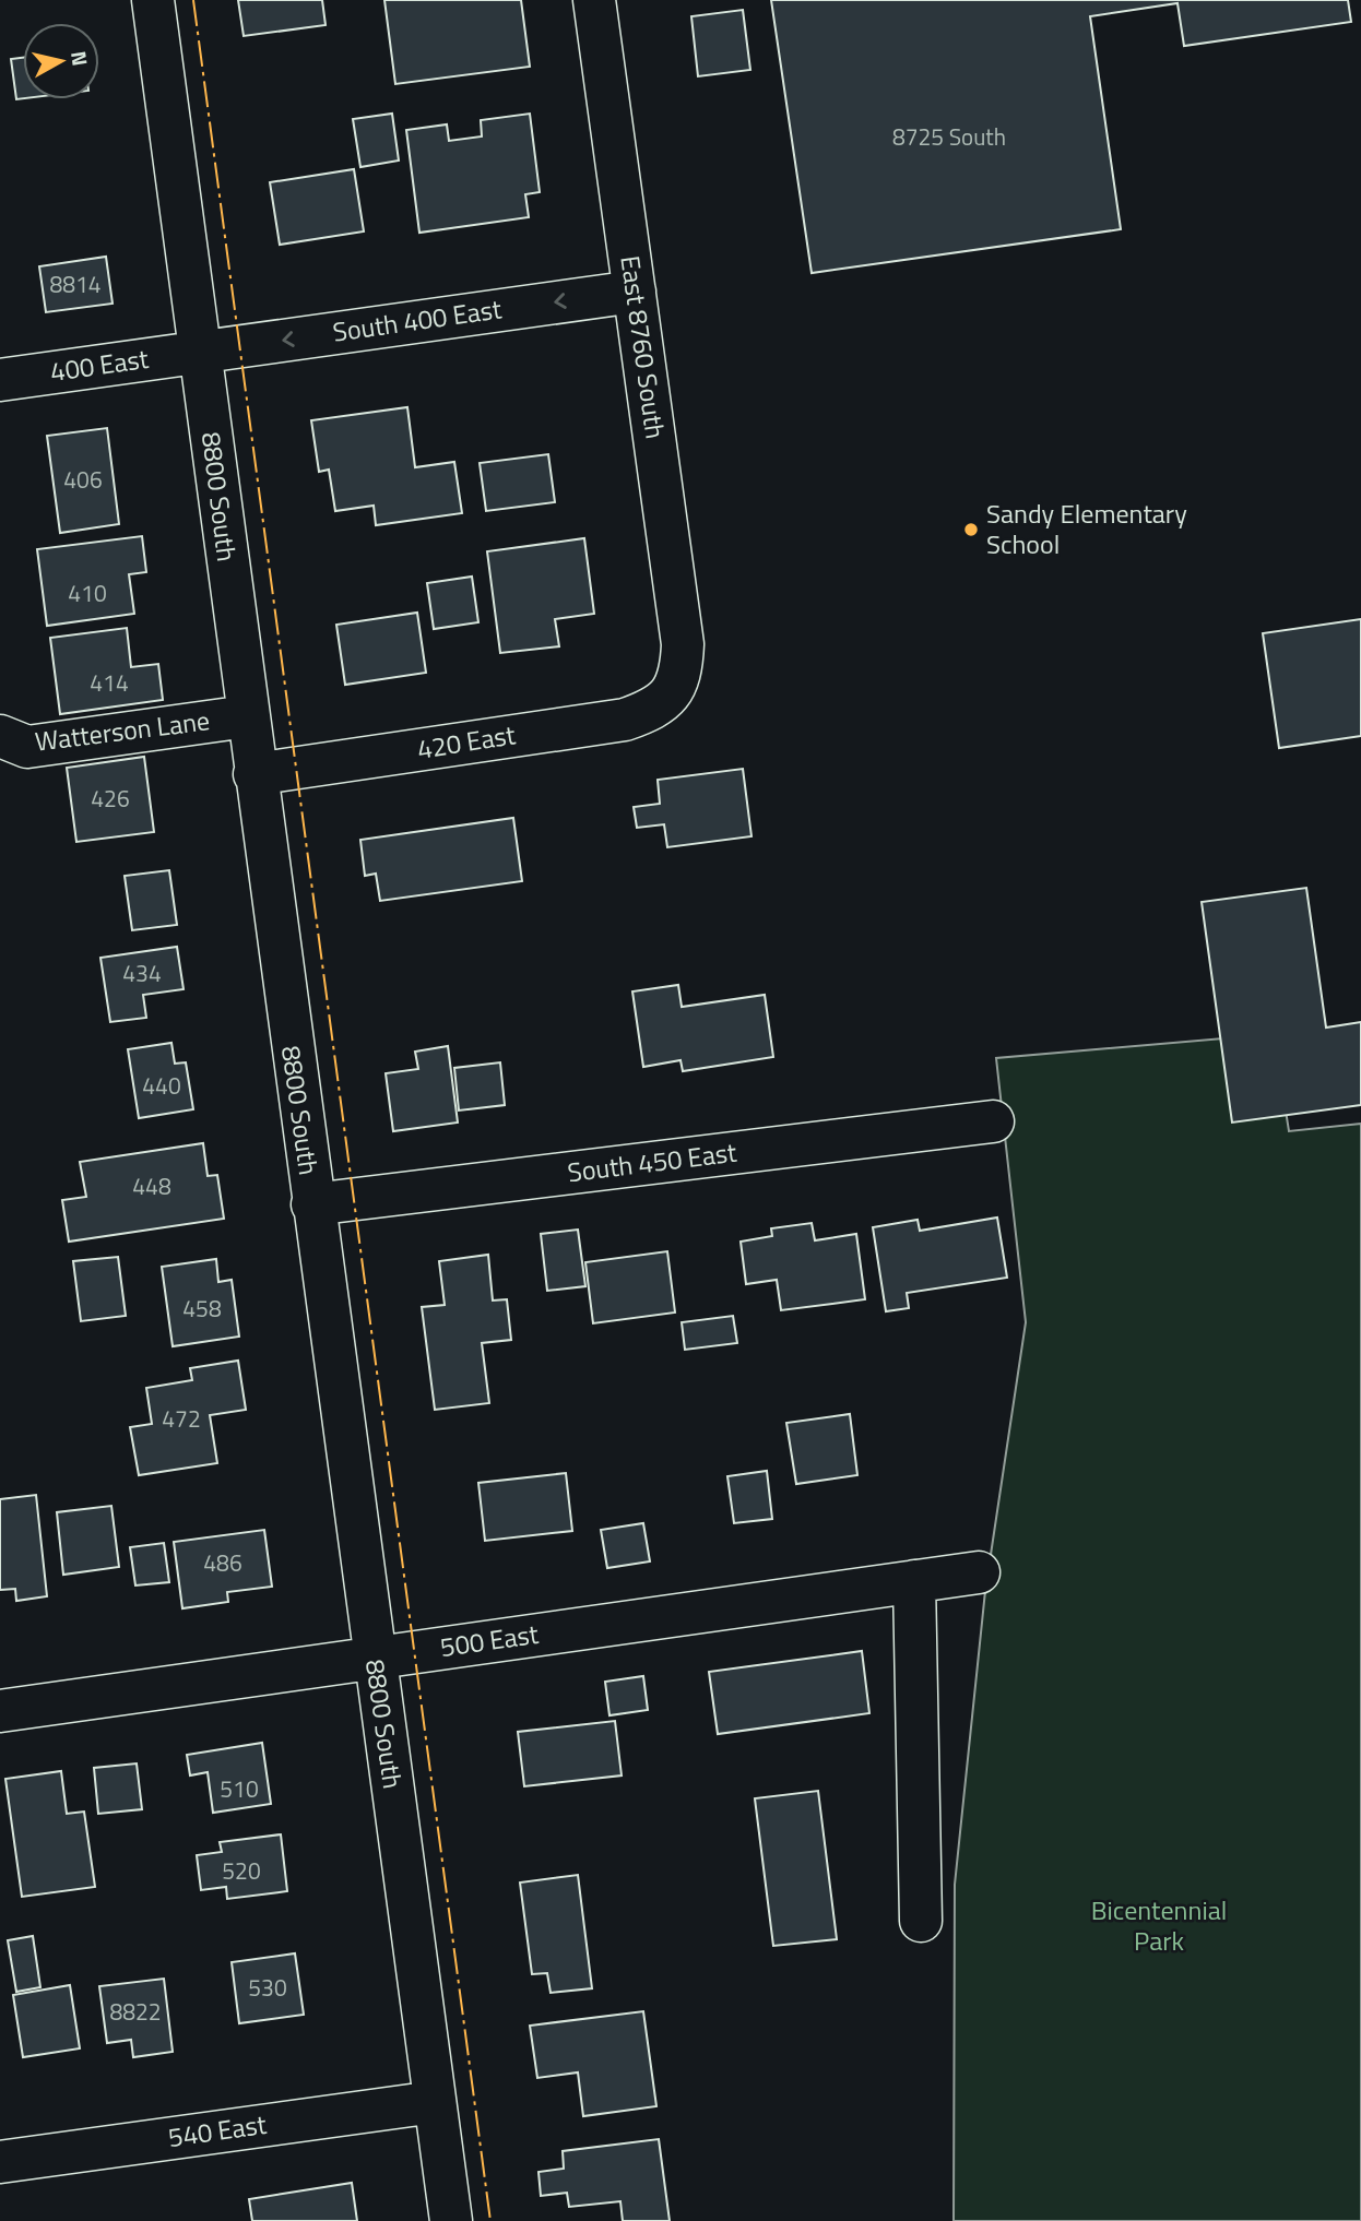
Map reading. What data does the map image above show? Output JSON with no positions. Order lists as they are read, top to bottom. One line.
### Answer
{"streets":{"street":["South 400 East","East 8760 South","400 East","8800 South","Watterson Lane","420 East","South 450 East","500 East","540 East"]},"crossings":[["South 400 East","East 8760 South"],["South 400 East","400 East"],["South 400 East","8800 South"],["East 8760 South","420 East"],["400 East","8800 South"],["8800 South","Watterson Lane"],["8800 South","420 East"],["8800 South","South 450 East"],["8800 South","500 East"],["8800 South","540 East"]],"one_way":["South 400 East"],"parks":["Bicentennial Park"],"places":["Sandy Elementary School"],"house_numbers":["8725 South","8814","406","410","414","426","434","440","448","458","472","486","510","520","530","8822"],"north":"right"}
